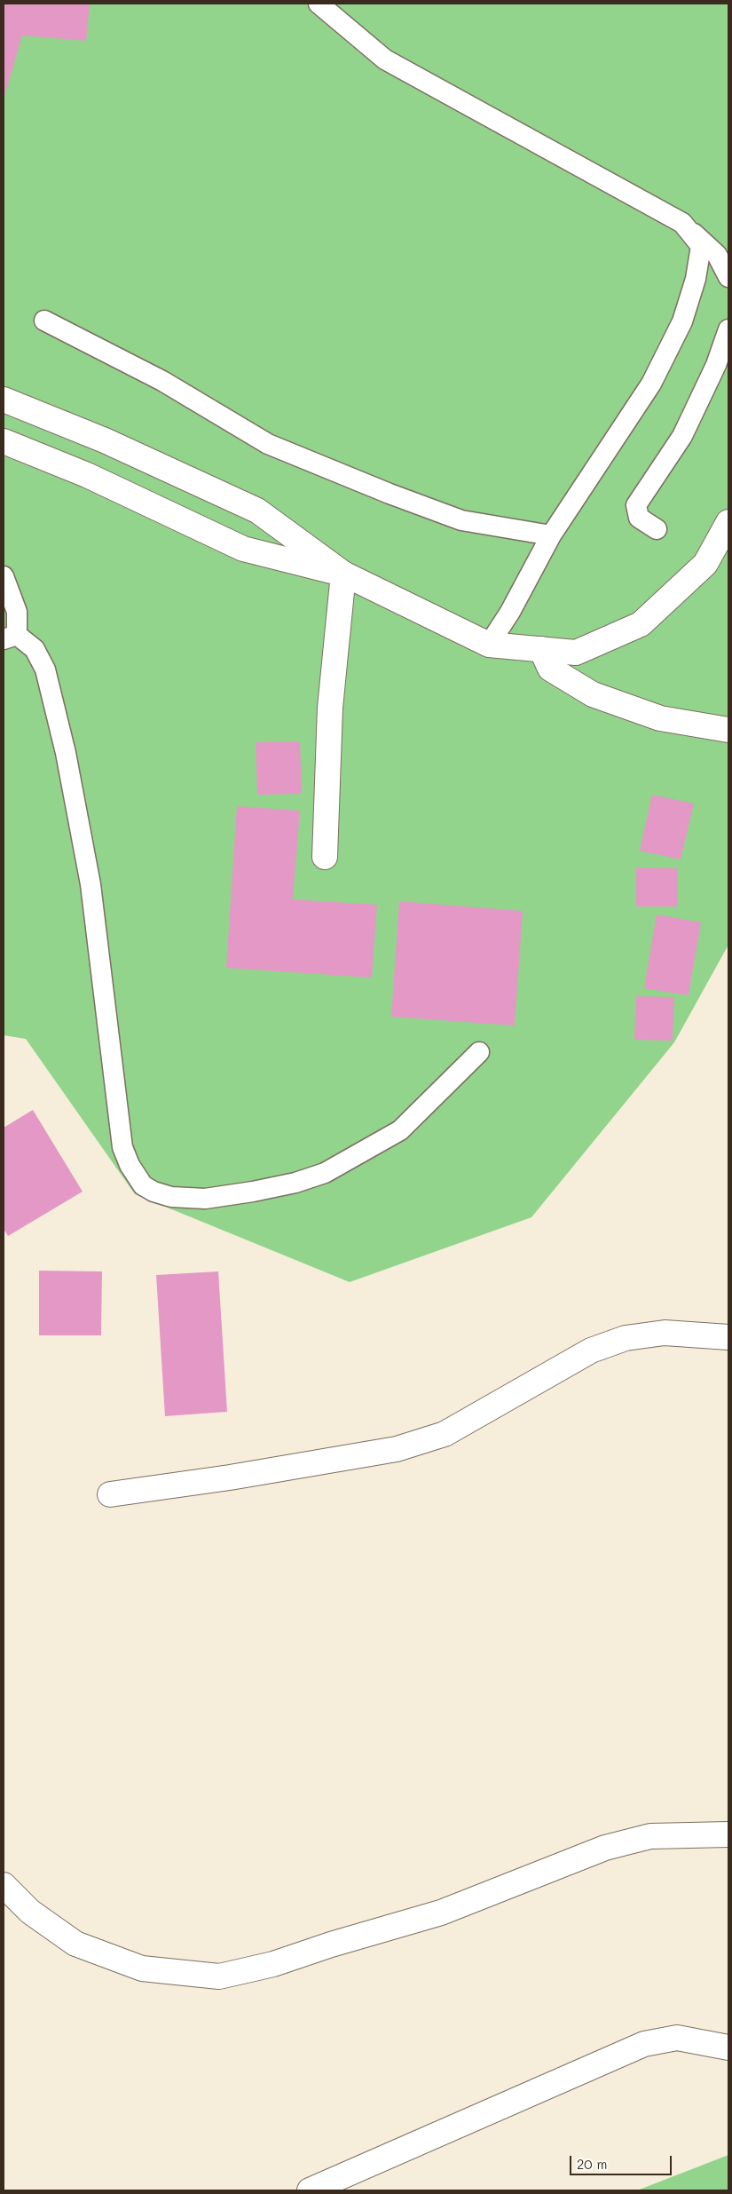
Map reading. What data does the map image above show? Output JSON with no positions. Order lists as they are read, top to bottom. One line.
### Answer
{"scale_bar":"20 m"}
